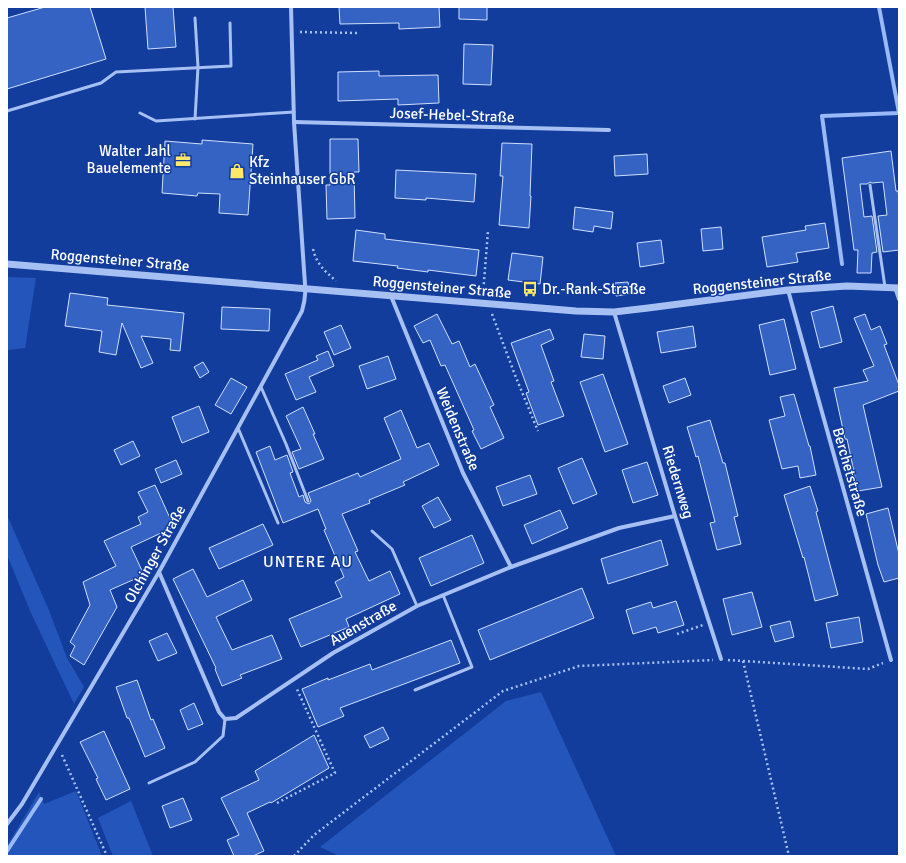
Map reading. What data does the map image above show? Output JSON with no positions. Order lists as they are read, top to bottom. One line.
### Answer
{"streets":{"street":["Josef-Hebel-Straße","Roggensteiner Straße","Weidenstraße","Berchetstraße","Riedernweg","Olchinger Straße","Auenstraße"]},"crossings":[["Josef-Hebel-Straße","Olchinger Straße"],["Roggensteiner Straße","Weidenstraße"],["Roggensteiner Straße","Berchetstraße"],["Roggensteiner Straße","Riedernweg"],["Roggensteiner Straße","Olchinger Straße"],["Weidenstraße","Auenstraße"],["Riedernweg","Auenstraße"]],"districts":["UNTERE AU"],"places":{"office":["Walter Jahl Bauelemente"],"shop":["Kfz Steinhauser GbR"],"bus stop":["Dr.-Rank-Straße"]}}
